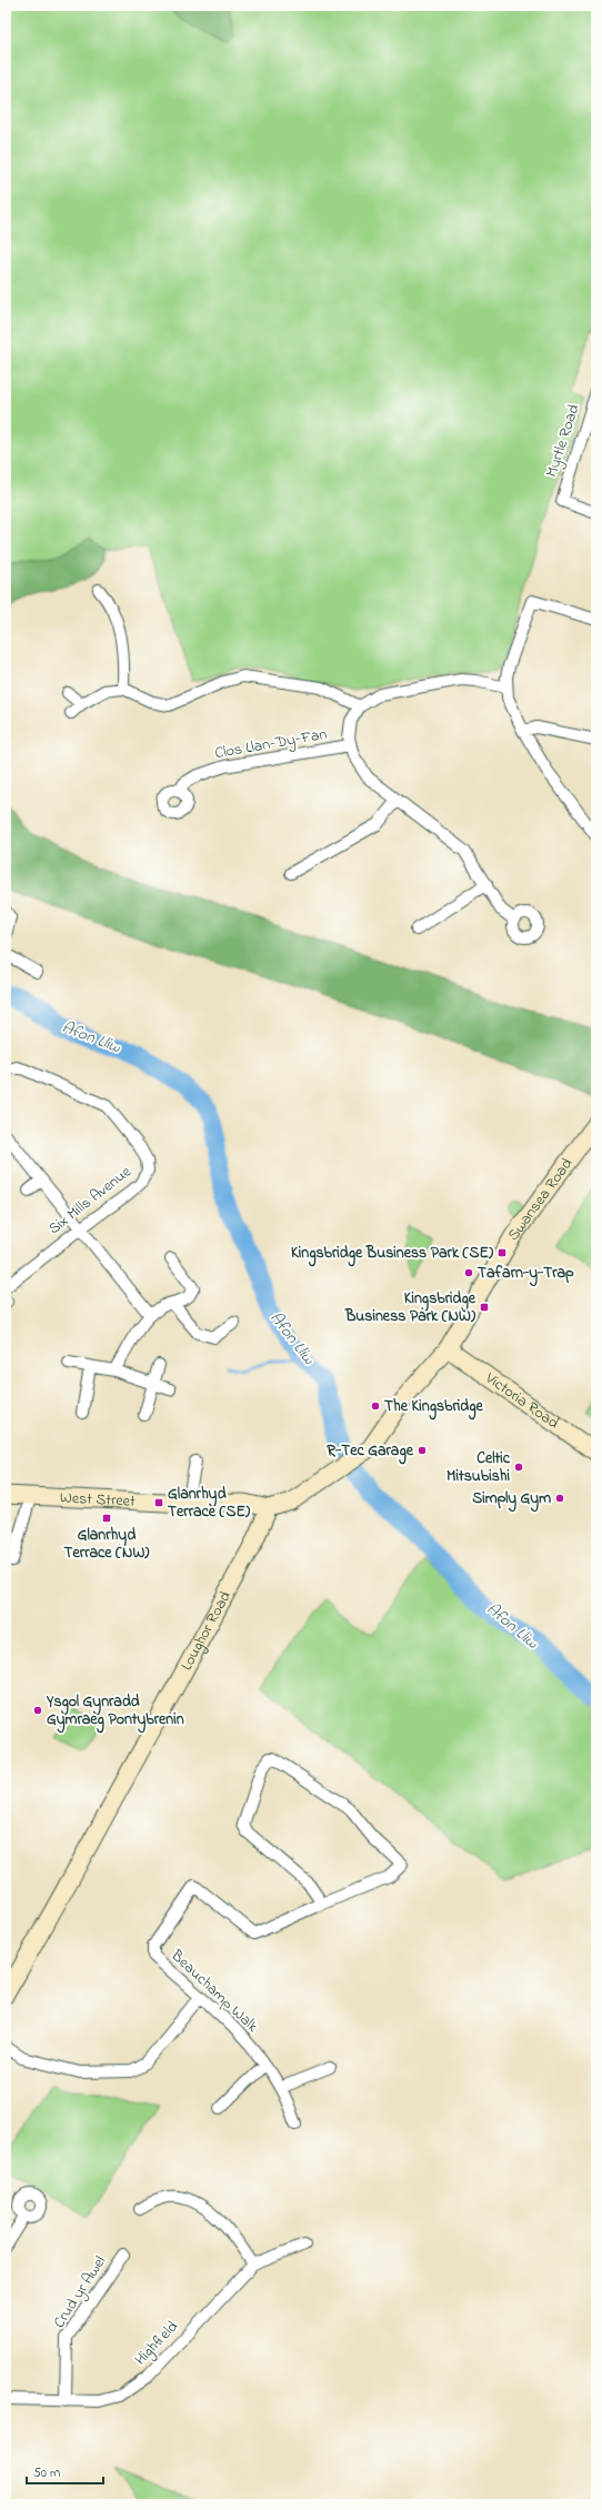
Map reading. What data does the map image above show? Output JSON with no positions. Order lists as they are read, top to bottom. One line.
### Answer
{"streets":{"main road":["Swansea Road","Victoria Road","West Street","Loughor Road"],"street":["Myrtle Road","Clos Llan-Dy-Fan","Six Mills Avenue","Beauchamp Walk","Crud yr Awel","Highfield"]},"crossings":[["Swansea Road","Victoria Road"],["Swansea Road","West Street"],["Swansea Road","Loughor Road"],["West Street","Loughor Road"],["Crud yr Awel","Highfield"]],"water":["Afon Lliw"],"places":{"transit":["Kingsbridge Business Park (SE)","Kingsbridge Business Park (NW)","Glanrhyd Terrace (SE)","Glanrhyd Terrace (NW)"],"other":["Tafarn-y-Trap","The Kingsbridge","R-Tec Garage","Celtic Mitsubishi","Simply Gym","Ysgol Gynradd Gymraeg Pontybrenin"]},"scale_bar":"50 m"}
